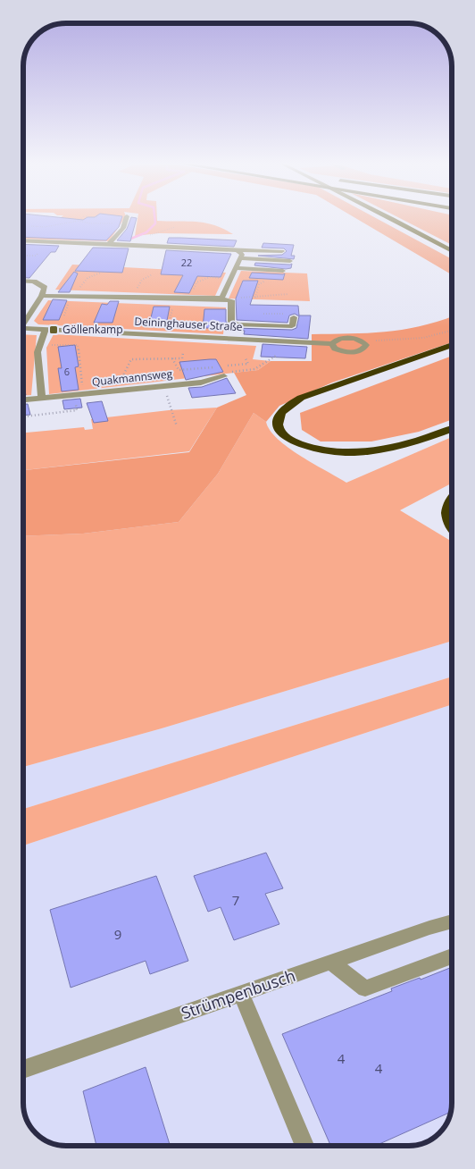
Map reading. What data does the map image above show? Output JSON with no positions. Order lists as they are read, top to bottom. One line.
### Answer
{"streets":{"street":["Deininghauser Straße","Quakmannsweg","Strümpenbusch"]},"places":{"transit":["Göllenkamp"]},"house_numbers":["22","6","7","9","4","4"]}
